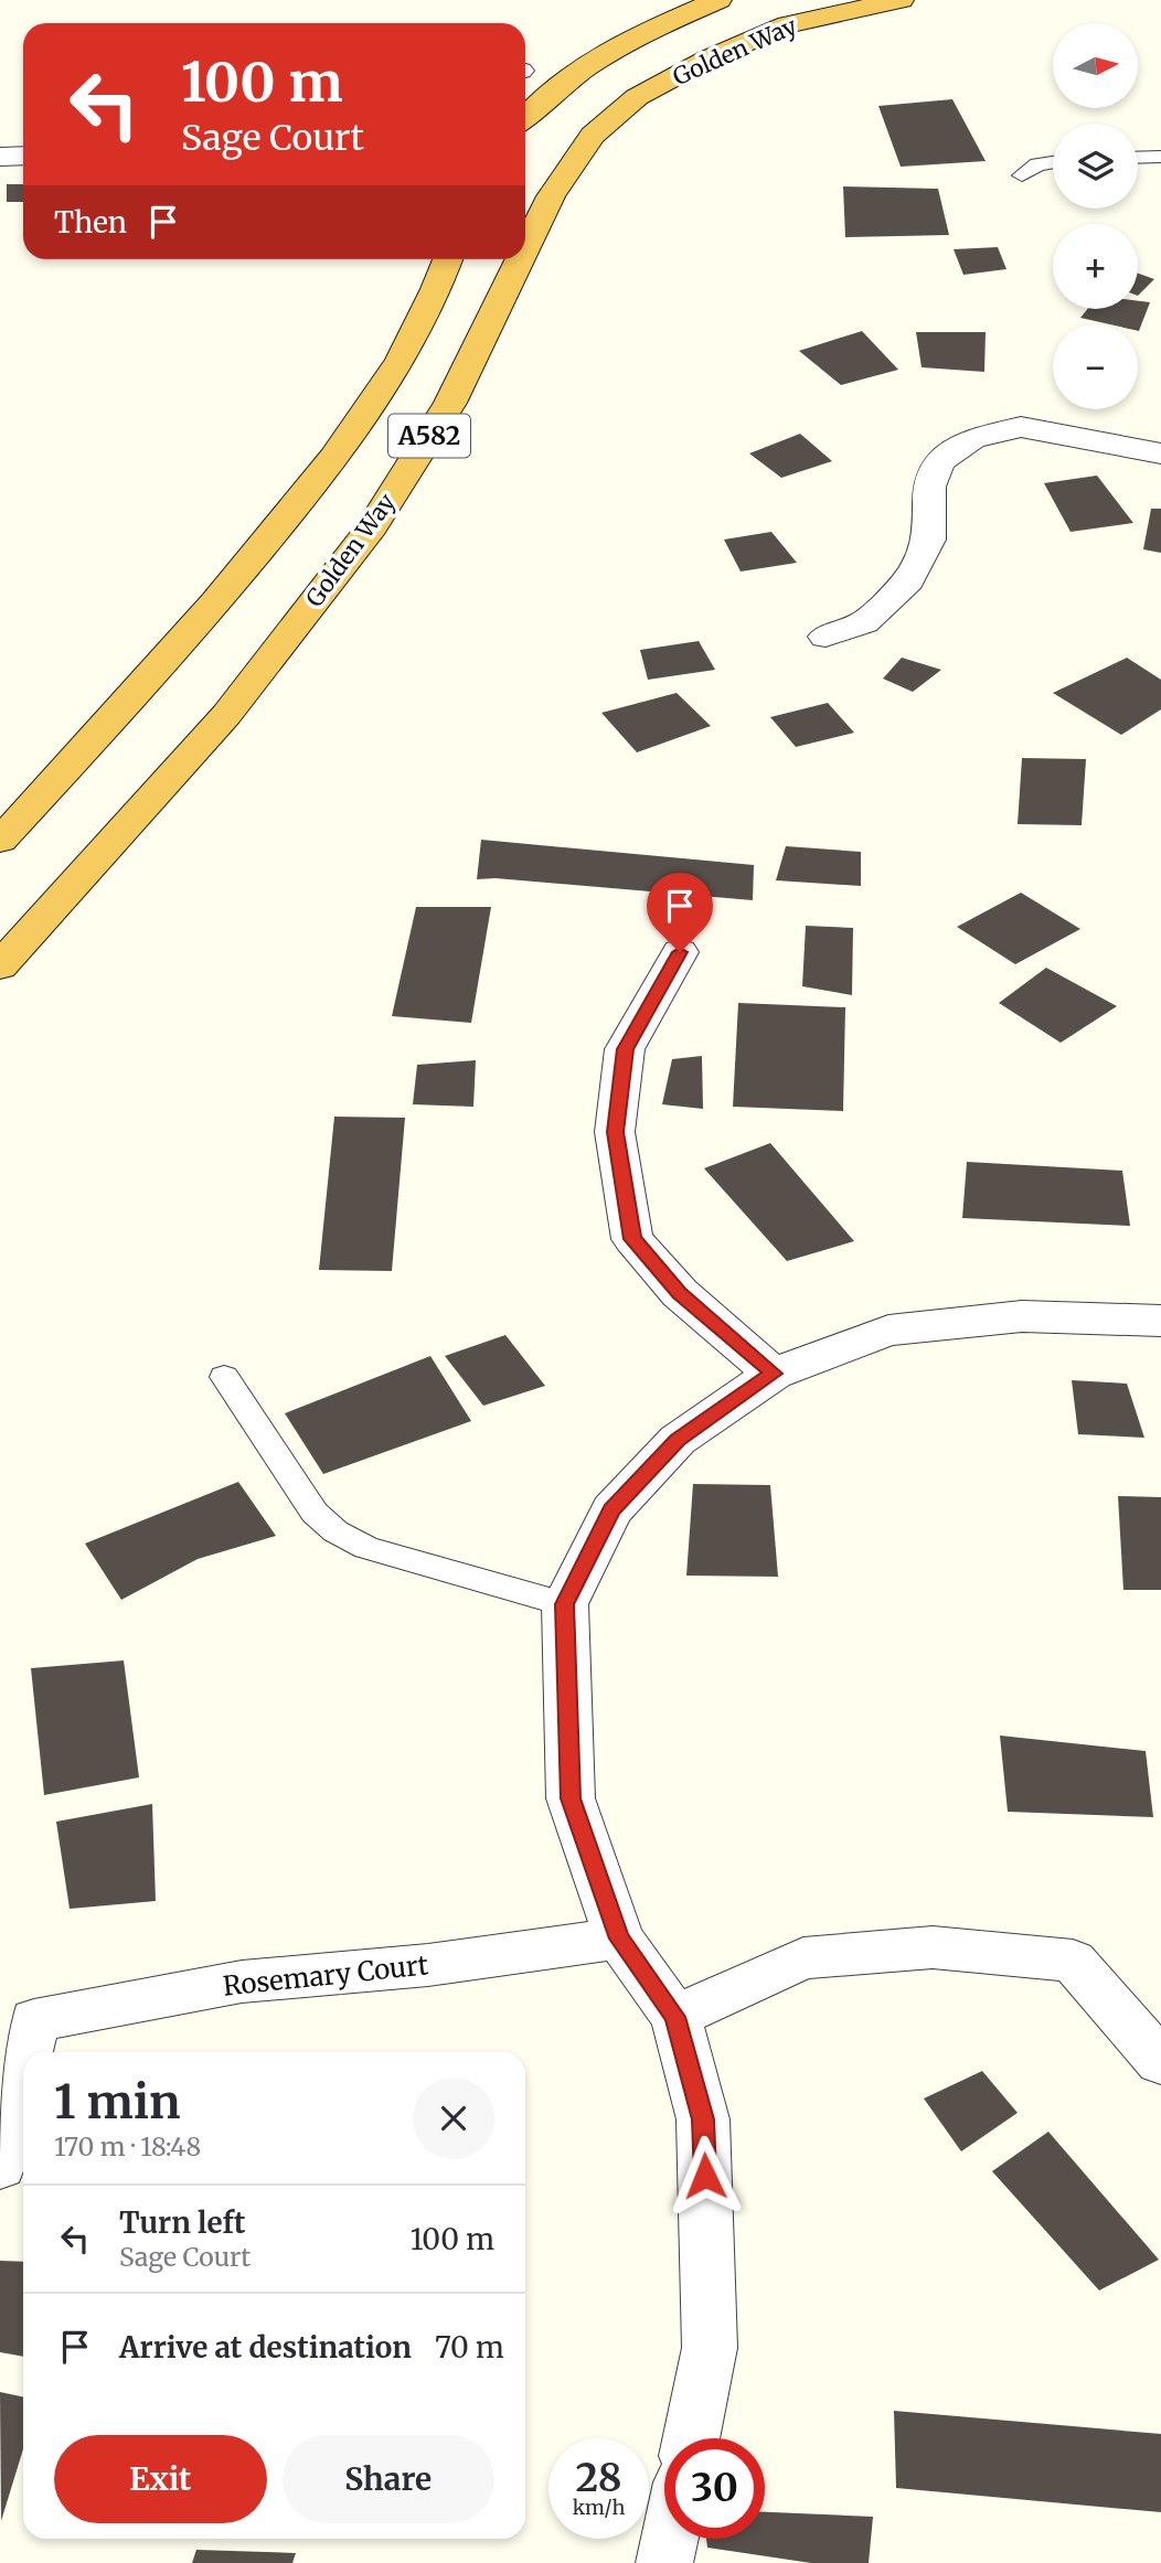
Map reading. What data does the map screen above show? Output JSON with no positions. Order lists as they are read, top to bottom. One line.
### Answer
{"streets":{"highway":["Golden Way","A582"],"street":["Rosemary Court"]},"north":"right","page":{"map_buttons":["+","−"],"turn":["100 m","Sage Court"],"then":"Then","heading":["1 min","170 m · 18:48"],"list":[{"name":"Turn left","note":"Sage Court","value":"100 m"},{"name":"Arrive at destination","value":"70 m"}],"buttons":["Exit","Share"],"speed":"28 km/h","limit":"30"}}
